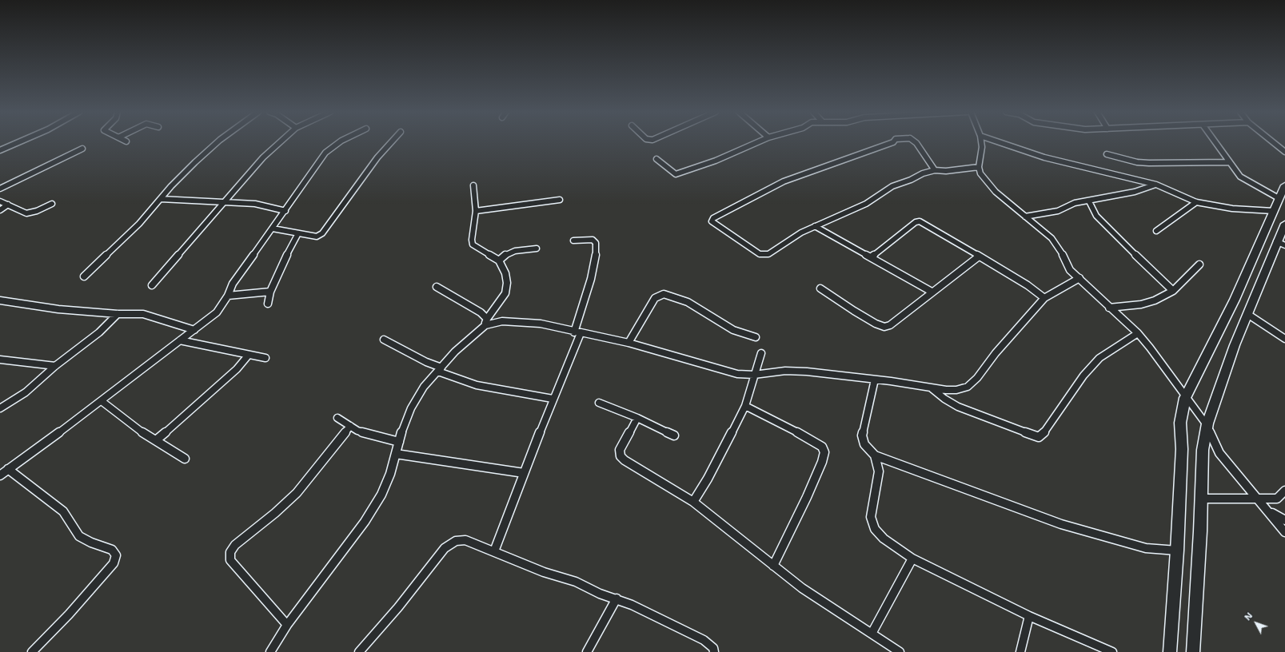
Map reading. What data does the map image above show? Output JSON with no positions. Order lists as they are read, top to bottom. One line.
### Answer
{"north":"top left"}
